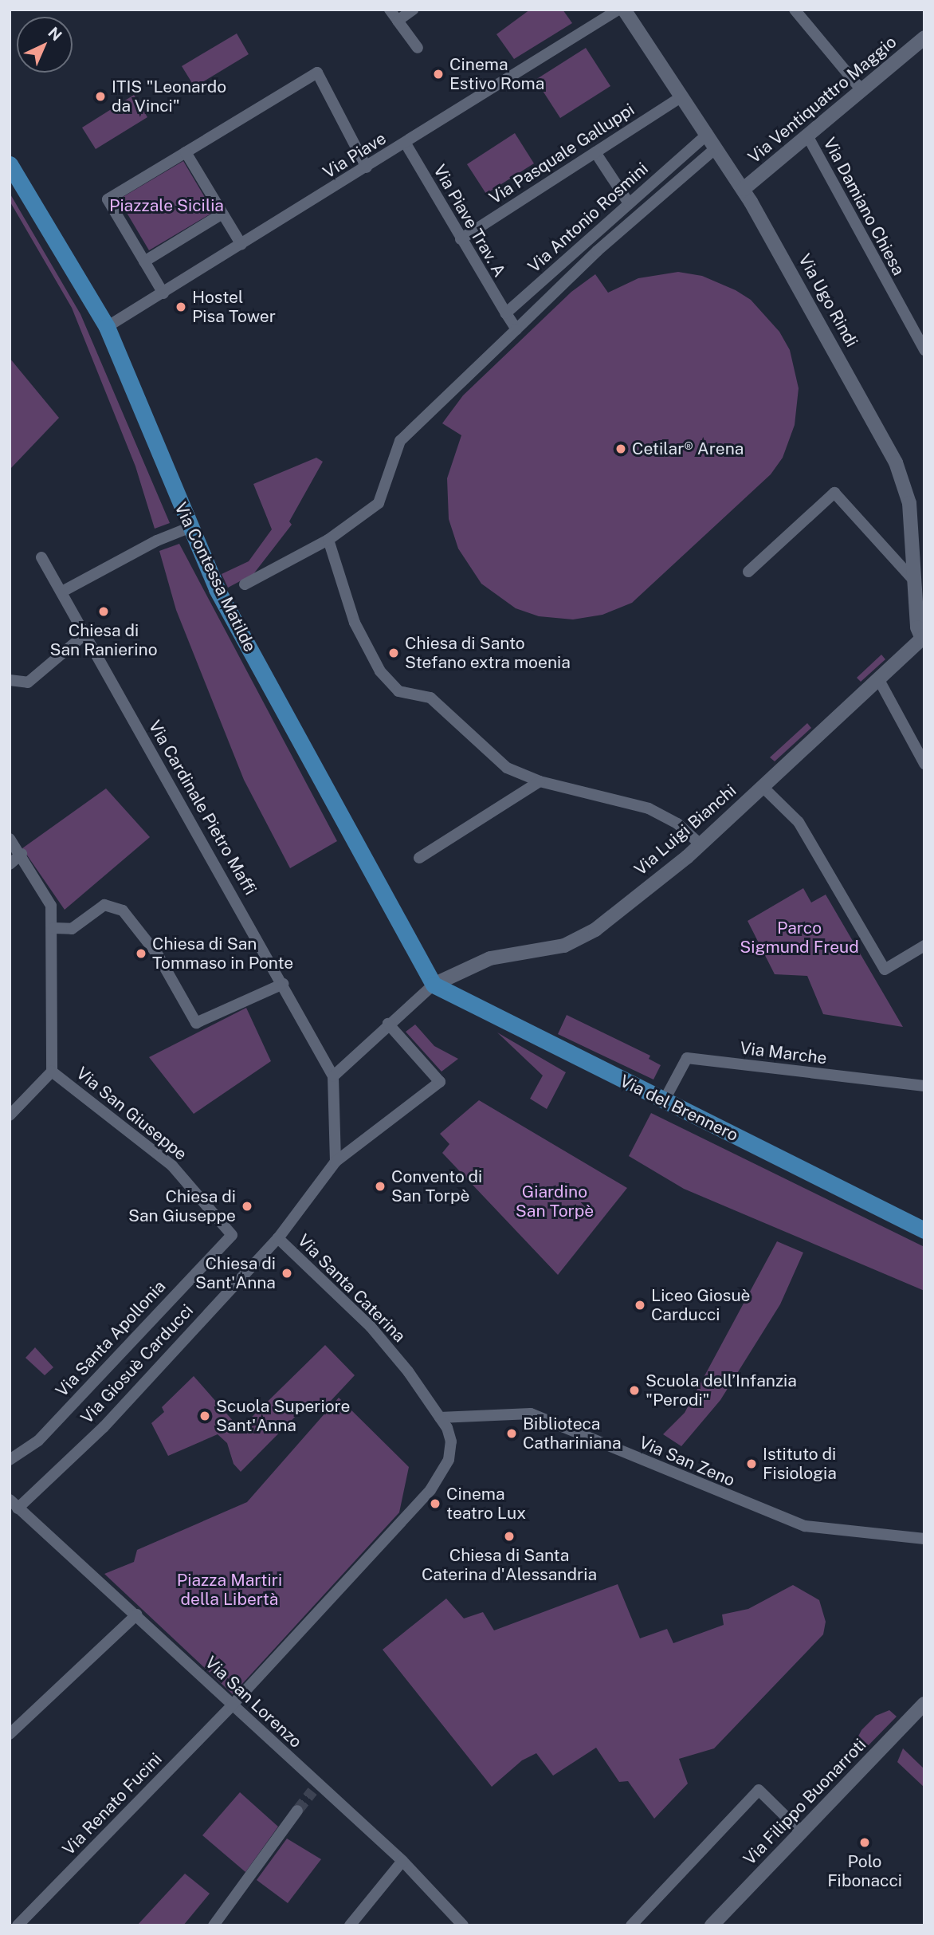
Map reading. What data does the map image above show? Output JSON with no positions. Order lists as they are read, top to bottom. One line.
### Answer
{"streets":{"main road":["Via Contessa Matilde","Via del Brennero"],"street":["Via Ventiquattro Maggio","Via Pasquale Galluppi","Via Piave","Via Damiano Chiesa","Via Antonio Rosmini","Via Piave Trav. A","Via Ugo Rindi","Via Cardinale Pietro Maffi","Via Luigi Bianchi","Via Marche","Via San Giuseppe","Via Santa Caterina","Via Santa Apollonia","Via Giosuè Carducci","Via San Zeno","Via San Lorenzo","Via Filippo Buonarroti","Via Renato Fucini"]},"crossings":[["Via Ventiquattro Maggio","Via Damiano Chiesa"],["Via Ventiquattro Maggio","Via Ugo Rindi"],["Via Pasquale Galluppi","Via Piave Trav. A"],["Via Pasquale Galluppi","Via Ugo Rindi"],["Via Piave","Via Piave Trav. A"],["Via Piave","Via Contessa Matilde"],["Via Antonio Rosmini","Via Piave Trav. A"],["Via Antonio Rosmini","Via Ugo Rindi"],["Via Ugo Rindi","Via Luigi Bianchi"],["Via Contessa Matilde","Via Luigi Bianchi"],["Via Contessa Matilde","Via del Brennero"],["Via Luigi Bianchi","Via del Brennero"],["Via Marche","Via del Brennero"],["Via San Giuseppe","Via Santa Apollonia"],["Via Santa Caterina","Via Giosuè Carducci"],["Via Santa Caterina","Via San Zeno"],["Via Santa Caterina","Via San Lorenzo"],["Via Santa Caterina","Via Renato Fucini"],["Via Giosuè Carducci","Via San Lorenzo"],["Via San Lorenzo","Via Renato Fucini"]],"parks":["Piazzale Sicilia","Parco Sigmund Freud","Giardino San Torpè","Piazza Martiri della Libertà"],"places":["Cinema Estivo Roma","ITIS \"Leonardo da Vinci\"","Hostel Pisa Tower","Cetilar® Arena","Chiesa di San Ranierino","Chiesa di Santo Stefano extra moenia","Chiesa di San Tommaso in Ponte","Convento di San Torpè","Chiesa di San Giuseppe","Chiesa di Sant'Anna","Liceo Giosuè Carducci","Scuola dell’Infanzia \"Perodi\"","Scuola Superiore Sant'Anna","Biblioteca Cathariniana","Istituto di Fisiologia","Cinema teatro Lux","Chiesa di Santa Caterina d'Alessandria","Polo Fibonacci"],"north":"top right"}
